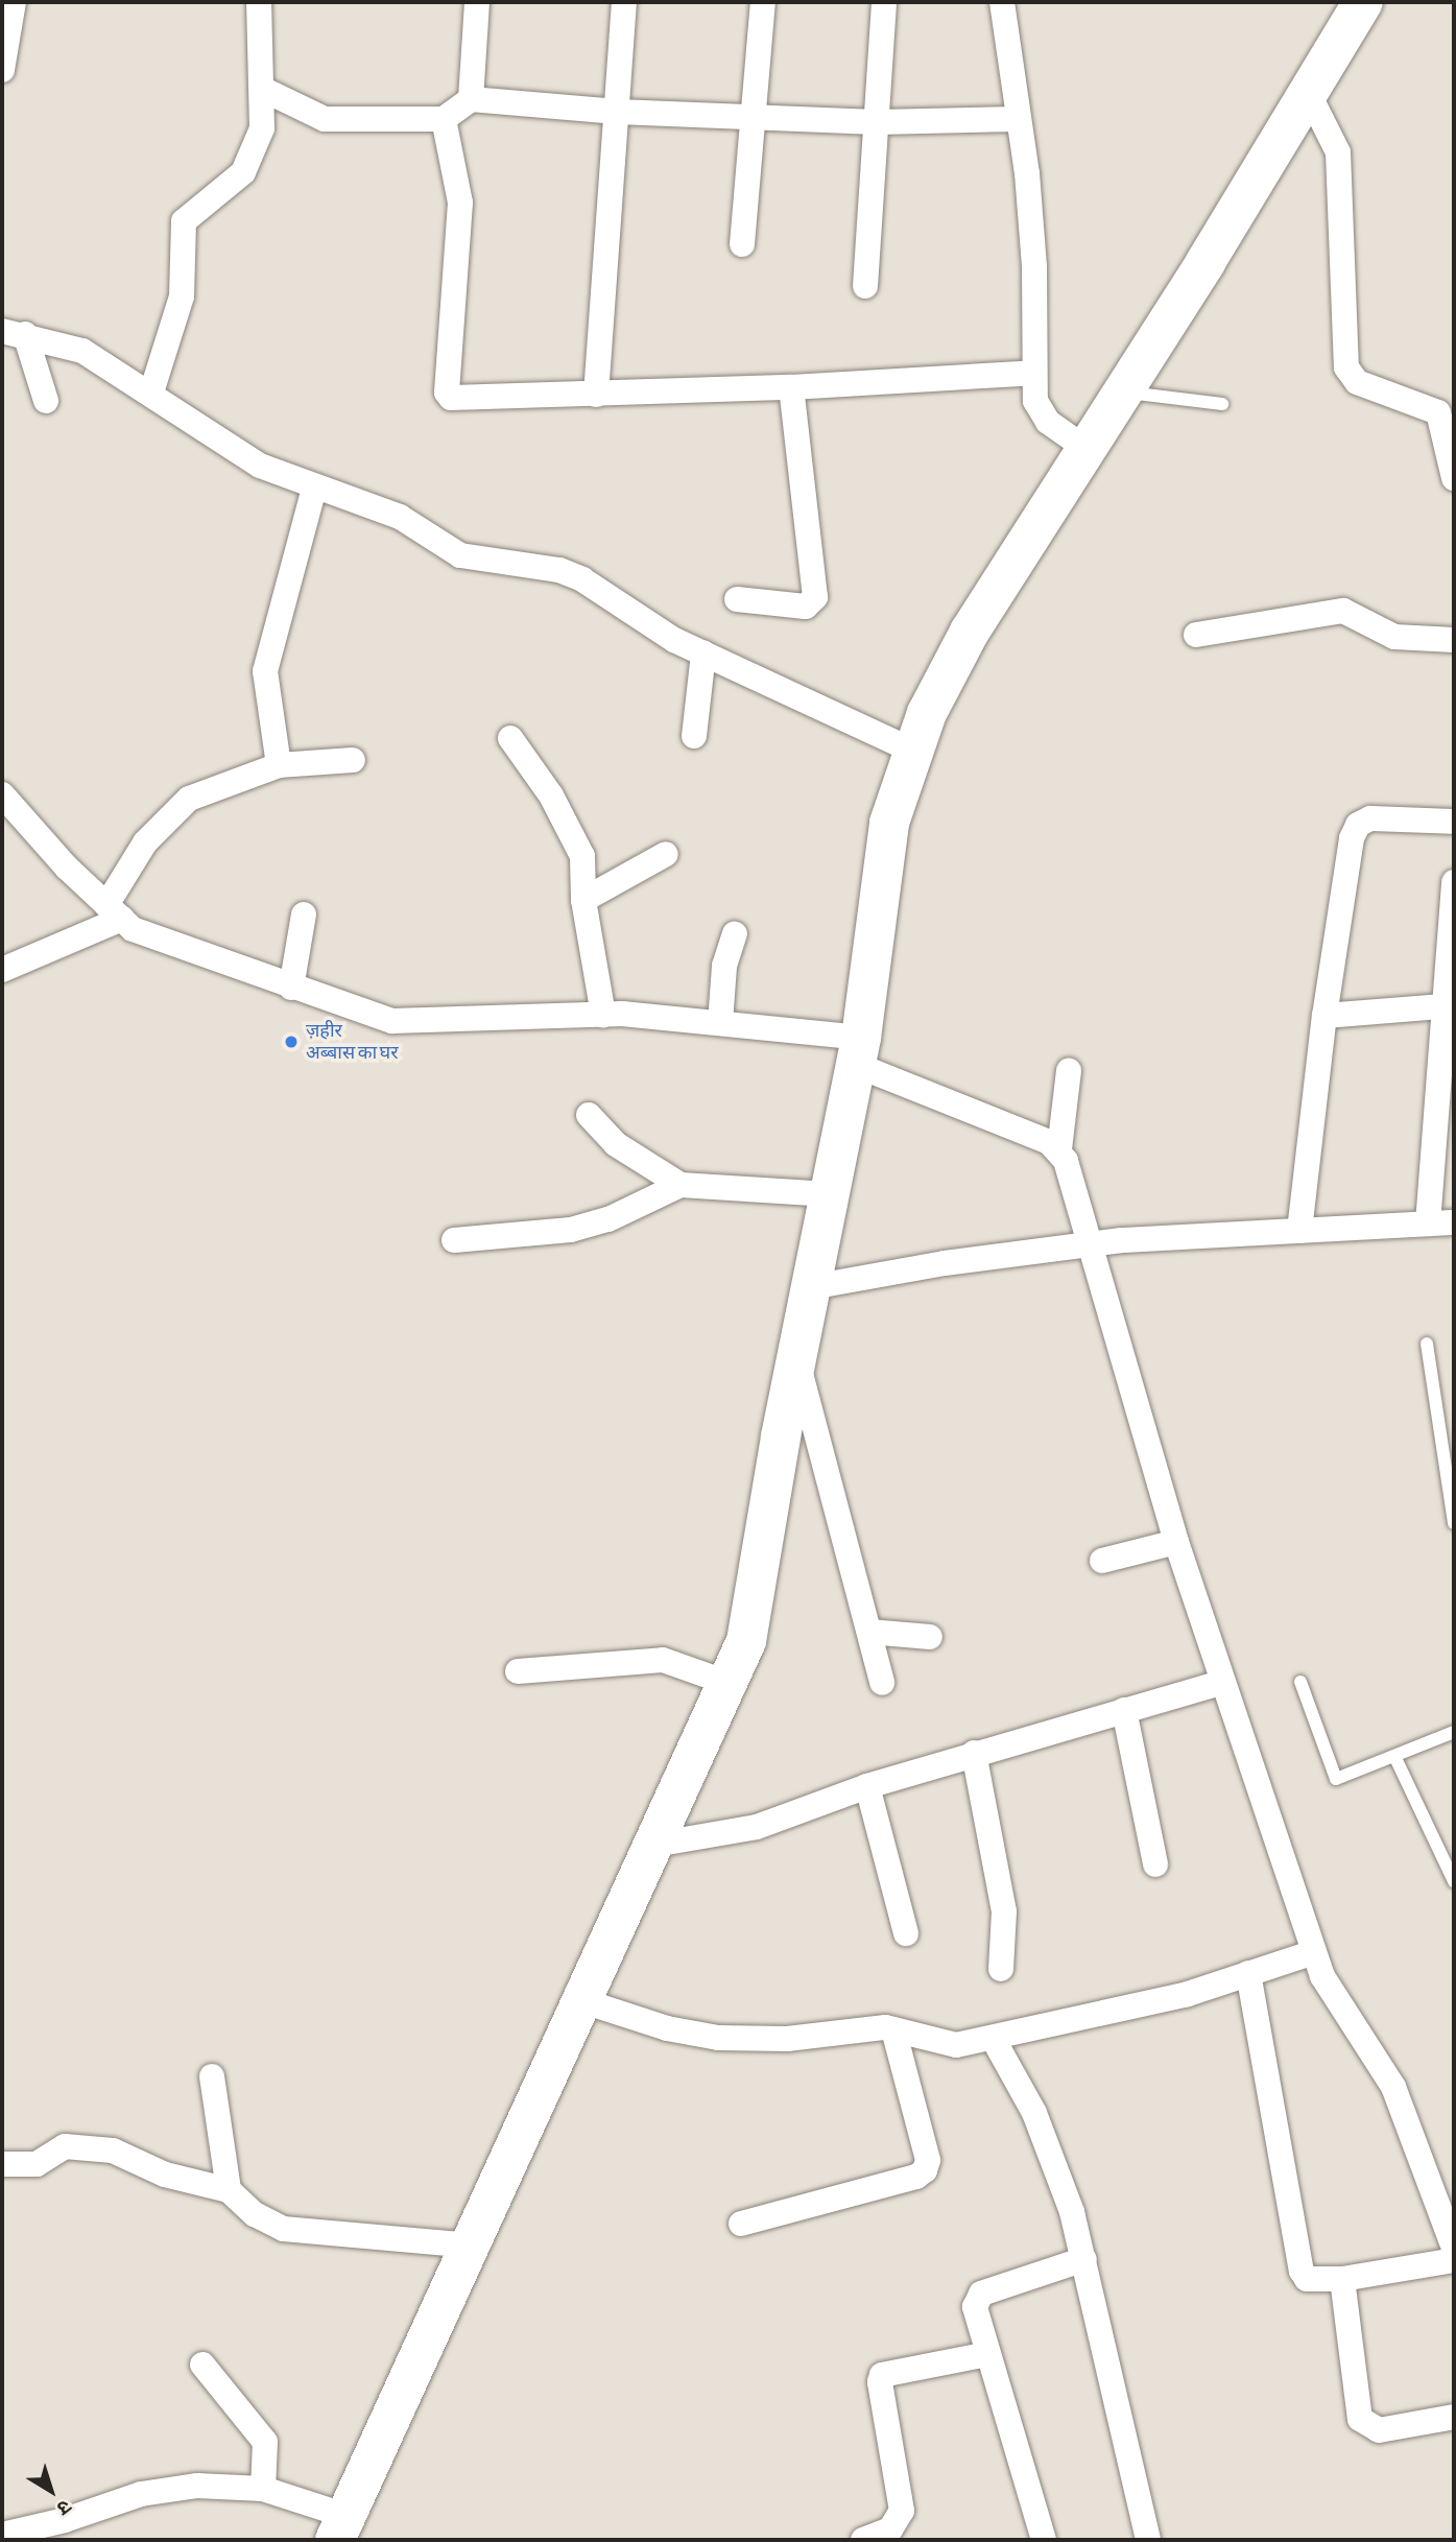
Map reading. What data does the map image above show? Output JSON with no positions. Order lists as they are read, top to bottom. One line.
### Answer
{"places":["ज़हीर अब्बास का घर"],"north":"bottom right"}
